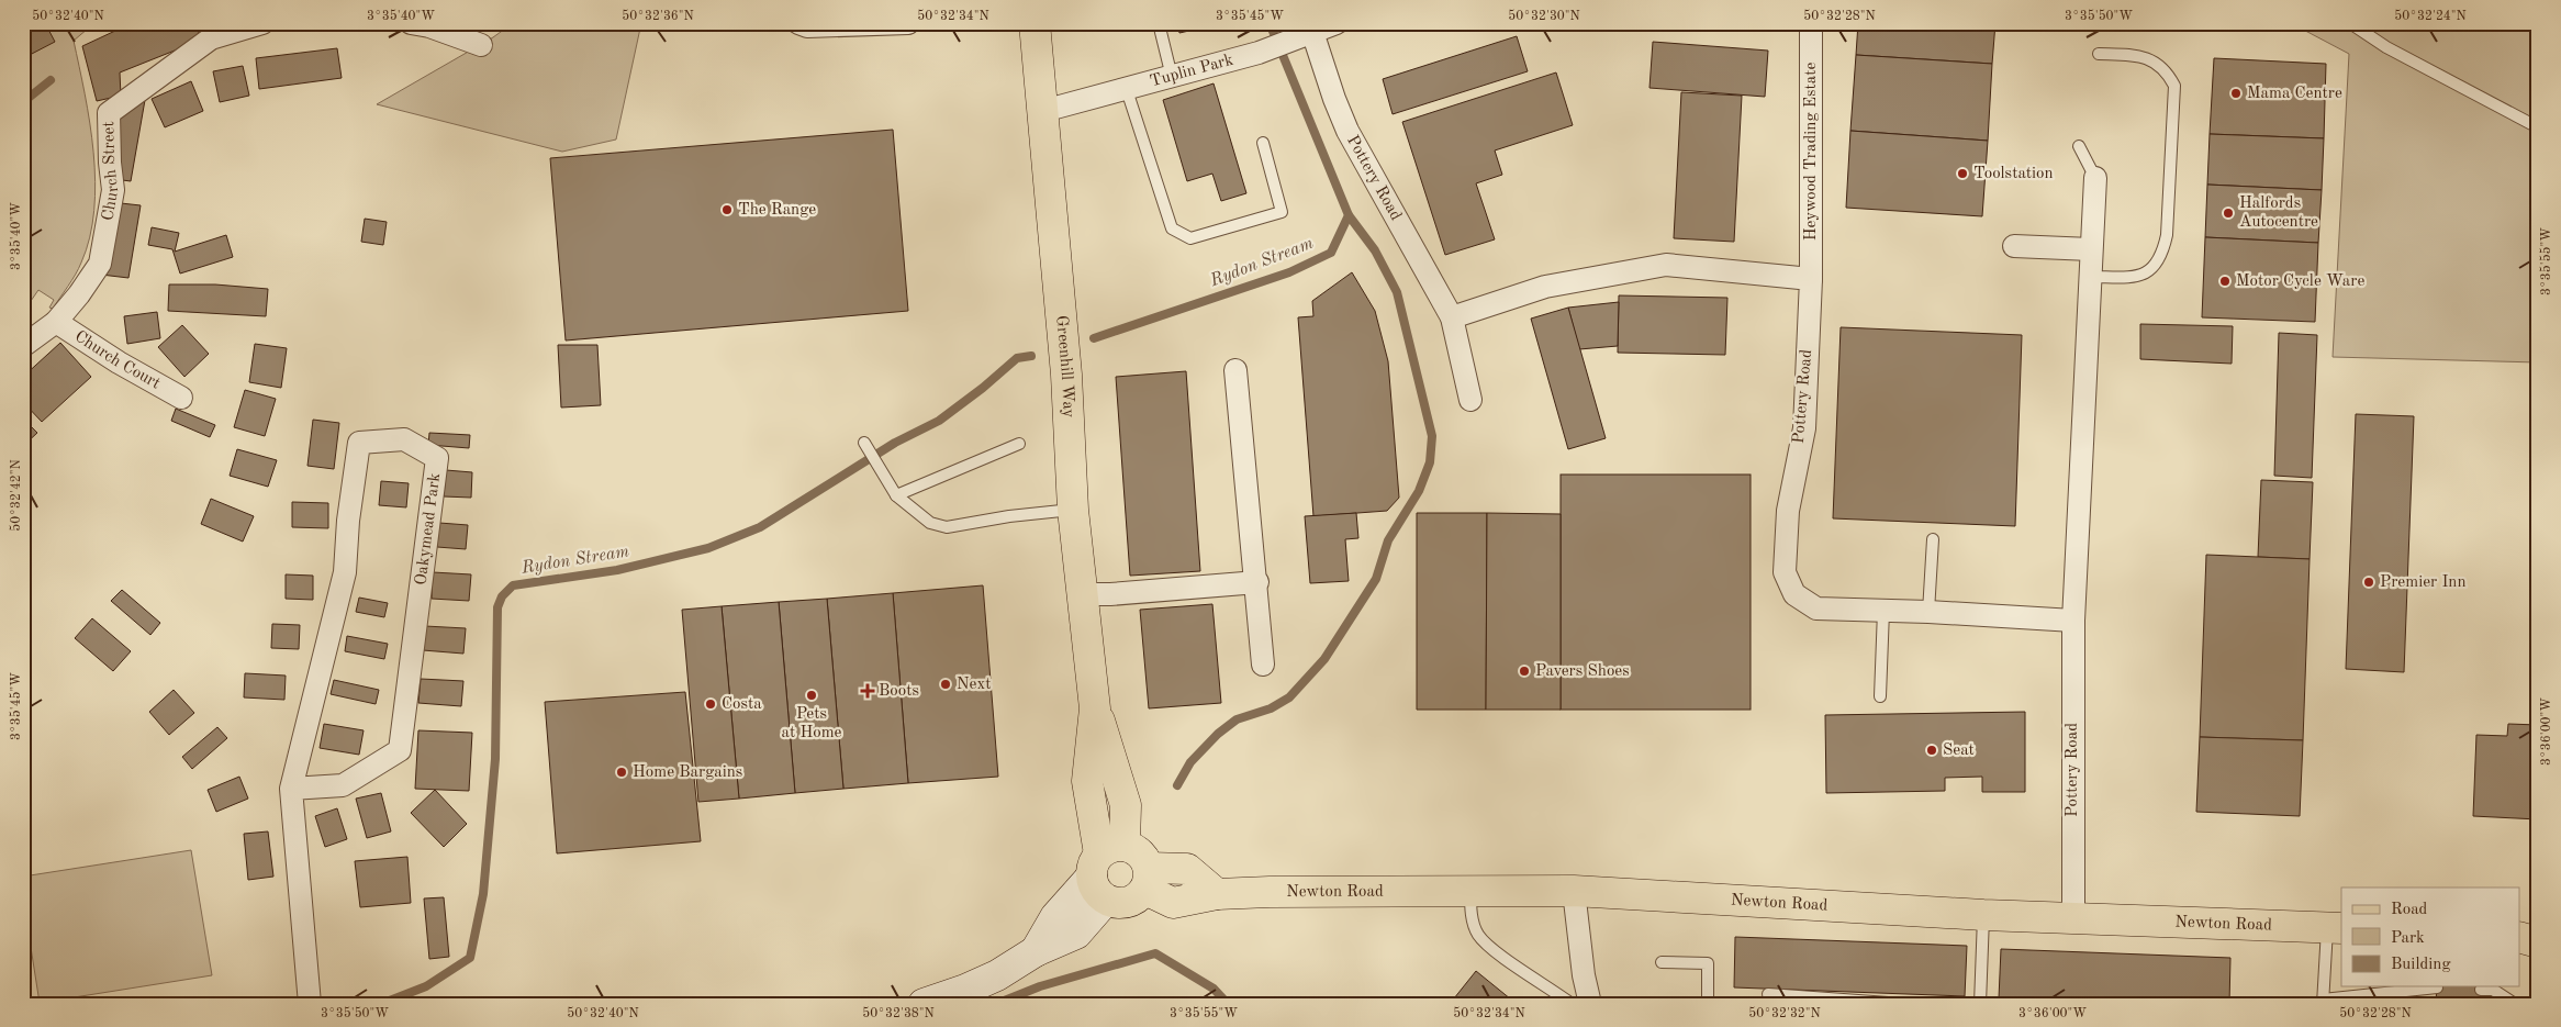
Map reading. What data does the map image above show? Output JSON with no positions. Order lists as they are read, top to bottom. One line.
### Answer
{"streets":{"main road":["Greenhill Way","Newton Road"],"street":["Tuplin Park","Heywood Trading Estate","Church Street","Pottery Road","Church Court","Oakymead Park"]},"crossings":[["Tuplin Park","Pottery Road"],["Tuplin Park","Greenhill Way"],["Heywood Trading Estate","Pottery Road"],["Church Street","Church Court"],["Pottery Road","Newton Road"]],"water":["Rydon Stream"],"places":{"other":["Mama Centre","Toolstation","The Range","Halfords Autocentre","Motor Cycle Ware","Premier Inn","Pavers Shoes","Next","Pets at Home","Costa","Seat","Home Bargains"],"health":["Boots"]},"legend":["Road","Park","Building"],"coordinates":["50°32'40\"N","3°35'40\"W","50°32'36\"N","50°32'34\"N","3°35'45\"W","50°32'30\"N","50°32'28\"N","3°35'50\"W","50°32'24\"N","3°35'55\"W","50°32'42\"N","3°36'00\"W","50°32'38\"N","50°32'32\"N"]}
